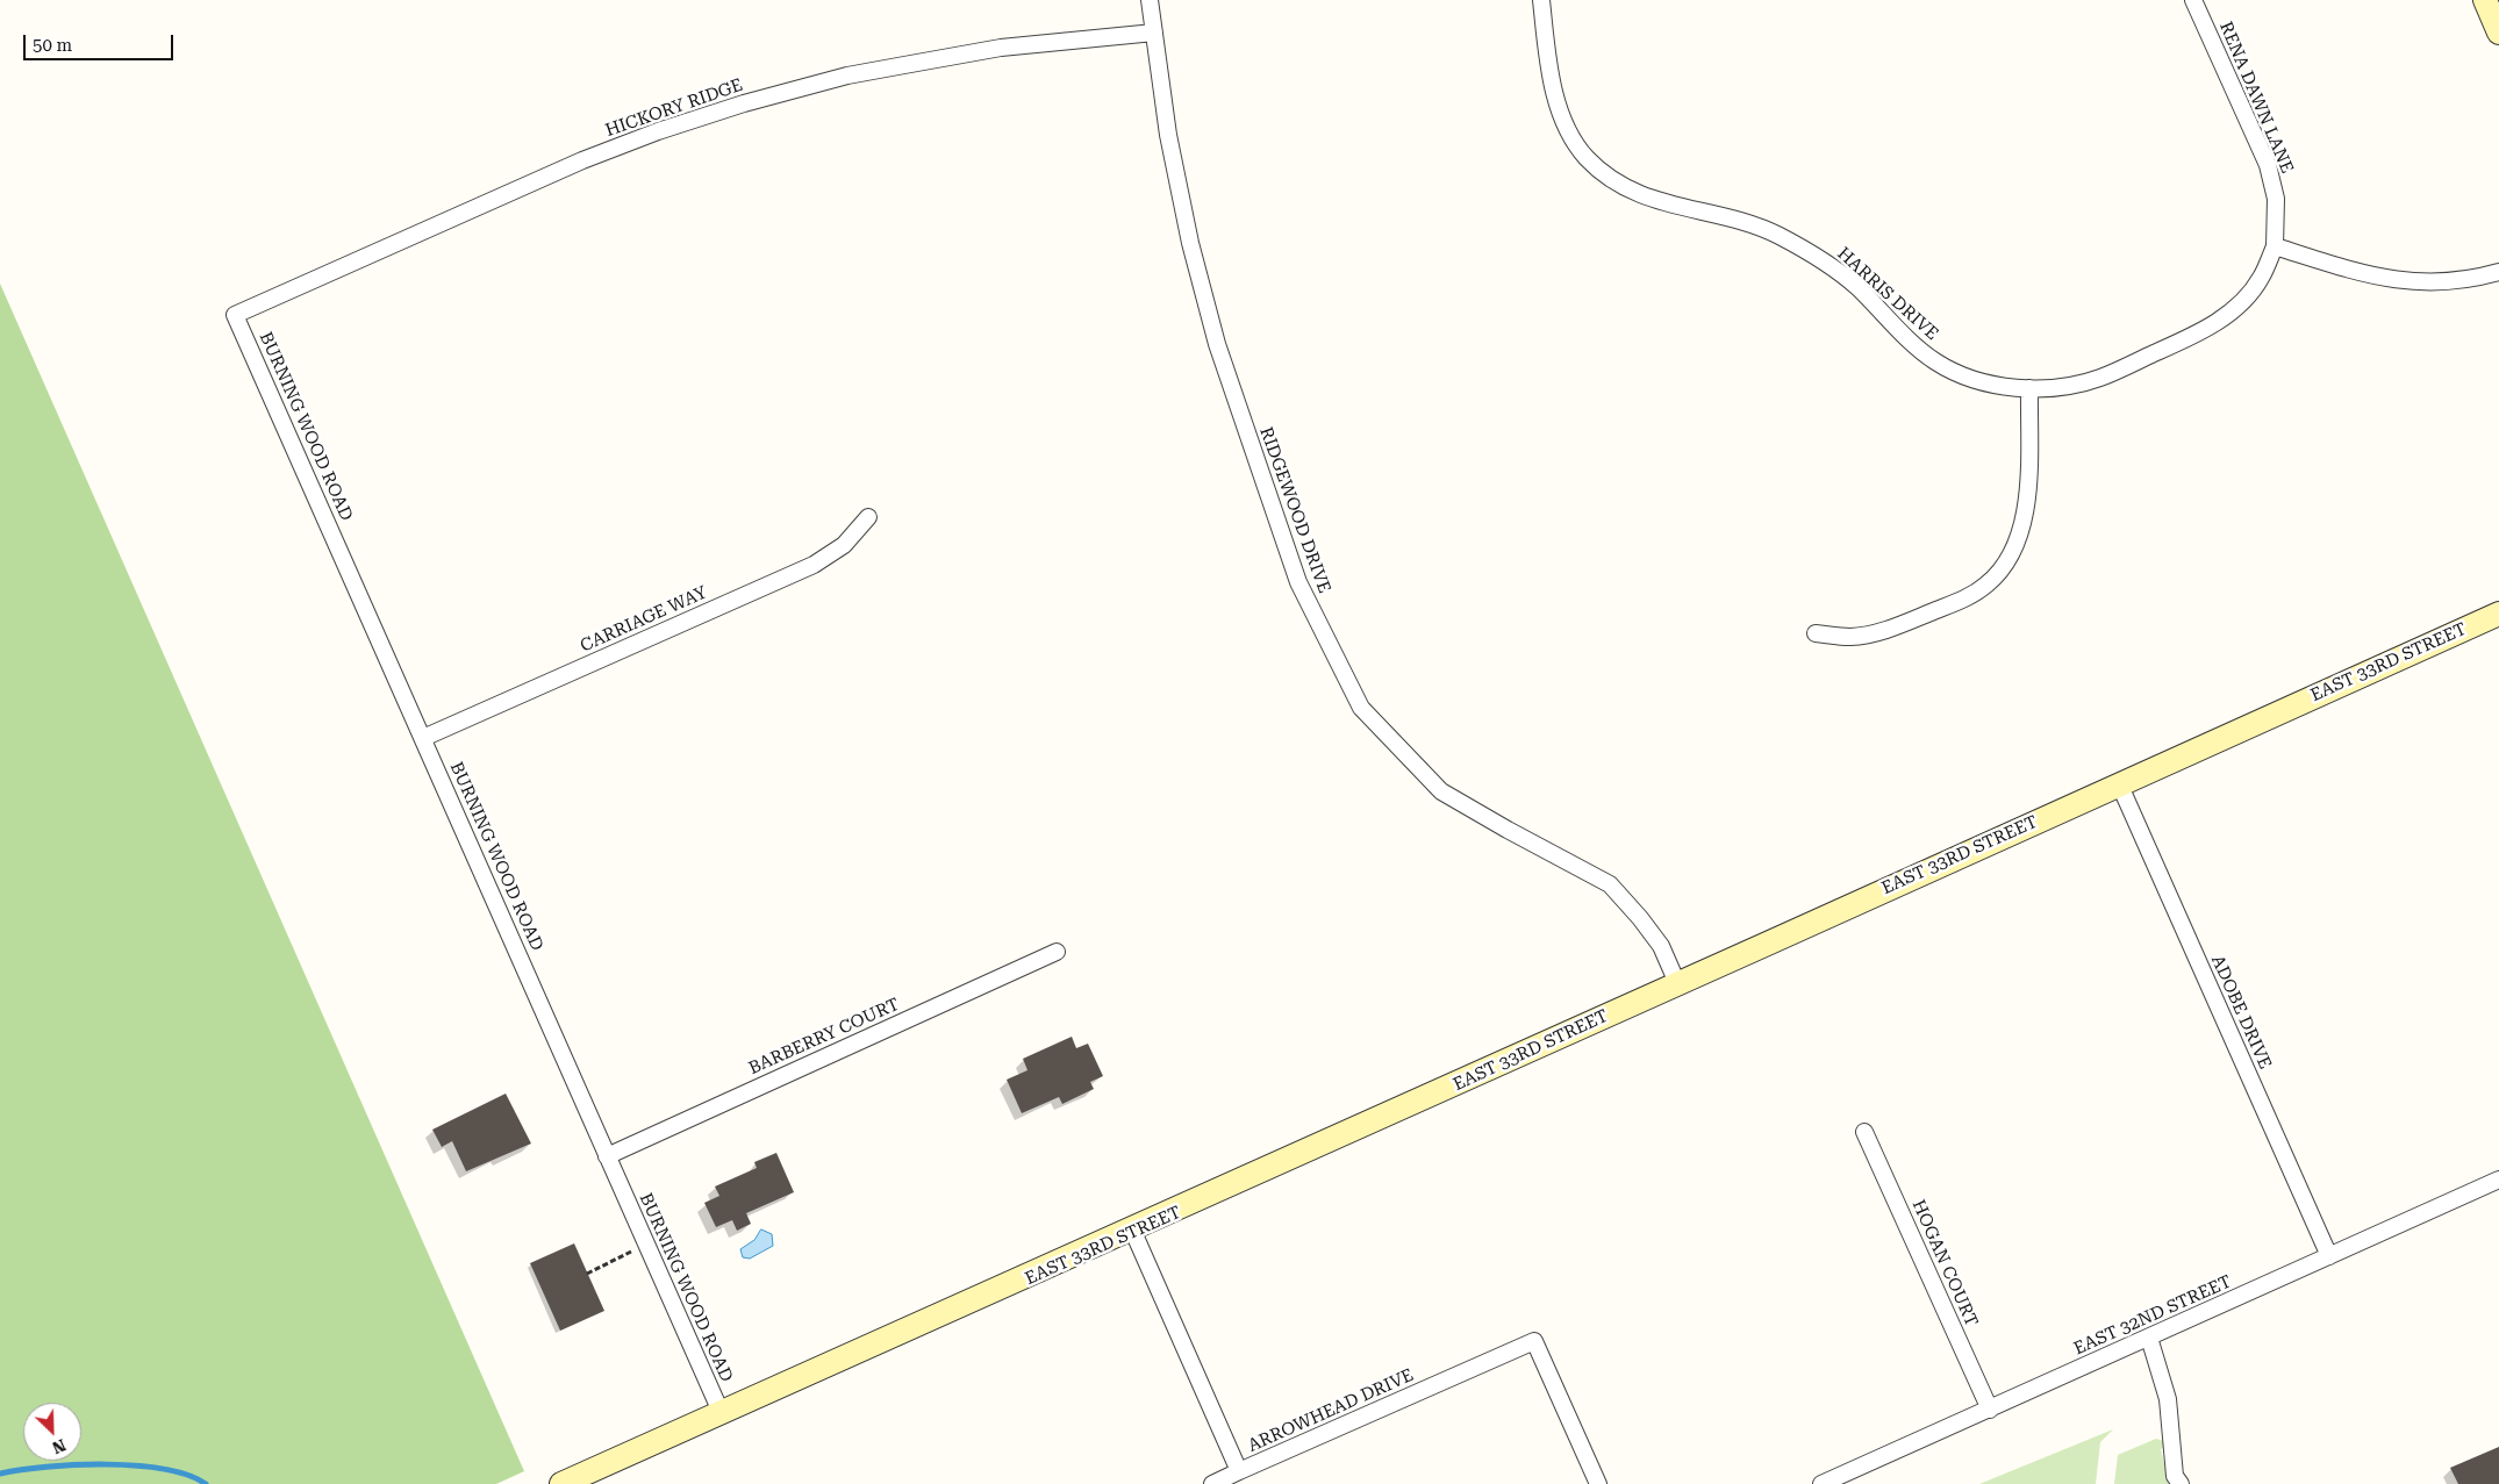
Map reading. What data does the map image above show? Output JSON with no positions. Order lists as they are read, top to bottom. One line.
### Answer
{"streets":{"street":["RENA DAWN LANE","HICKORY RIDGE","HARRIS DRIVE","BURNING WOOD ROAD","RIDGEWOOD DRIVE","CARRIAGE WAY","EAST 33RD STREET","ADOBE DRIVE","BARBERRY COURT","HOGAN COURT","EAST 32ND STREET","ARROWHEAD DRIVE"]},"crossings":[["RENA DAWN LANE","HARRIS DRIVE"],["HICKORY RIDGE","BURNING WOOD ROAD"],["HICKORY RIDGE","RIDGEWOOD DRIVE"],["BURNING WOOD ROAD","CARRIAGE WAY"],["BURNING WOOD ROAD","EAST 33RD STREET"],["BURNING WOOD ROAD","BARBERRY COURT"],["RIDGEWOOD DRIVE","EAST 33RD STREET"],["EAST 33RD STREET","ADOBE DRIVE"],["EAST 33RD STREET","ARROWHEAD DRIVE"],["ADOBE DRIVE","EAST 32ND STREET"],["HOGAN COURT","EAST 32ND STREET"]],"scale_bar":"50 m","north":"bottom right"}
